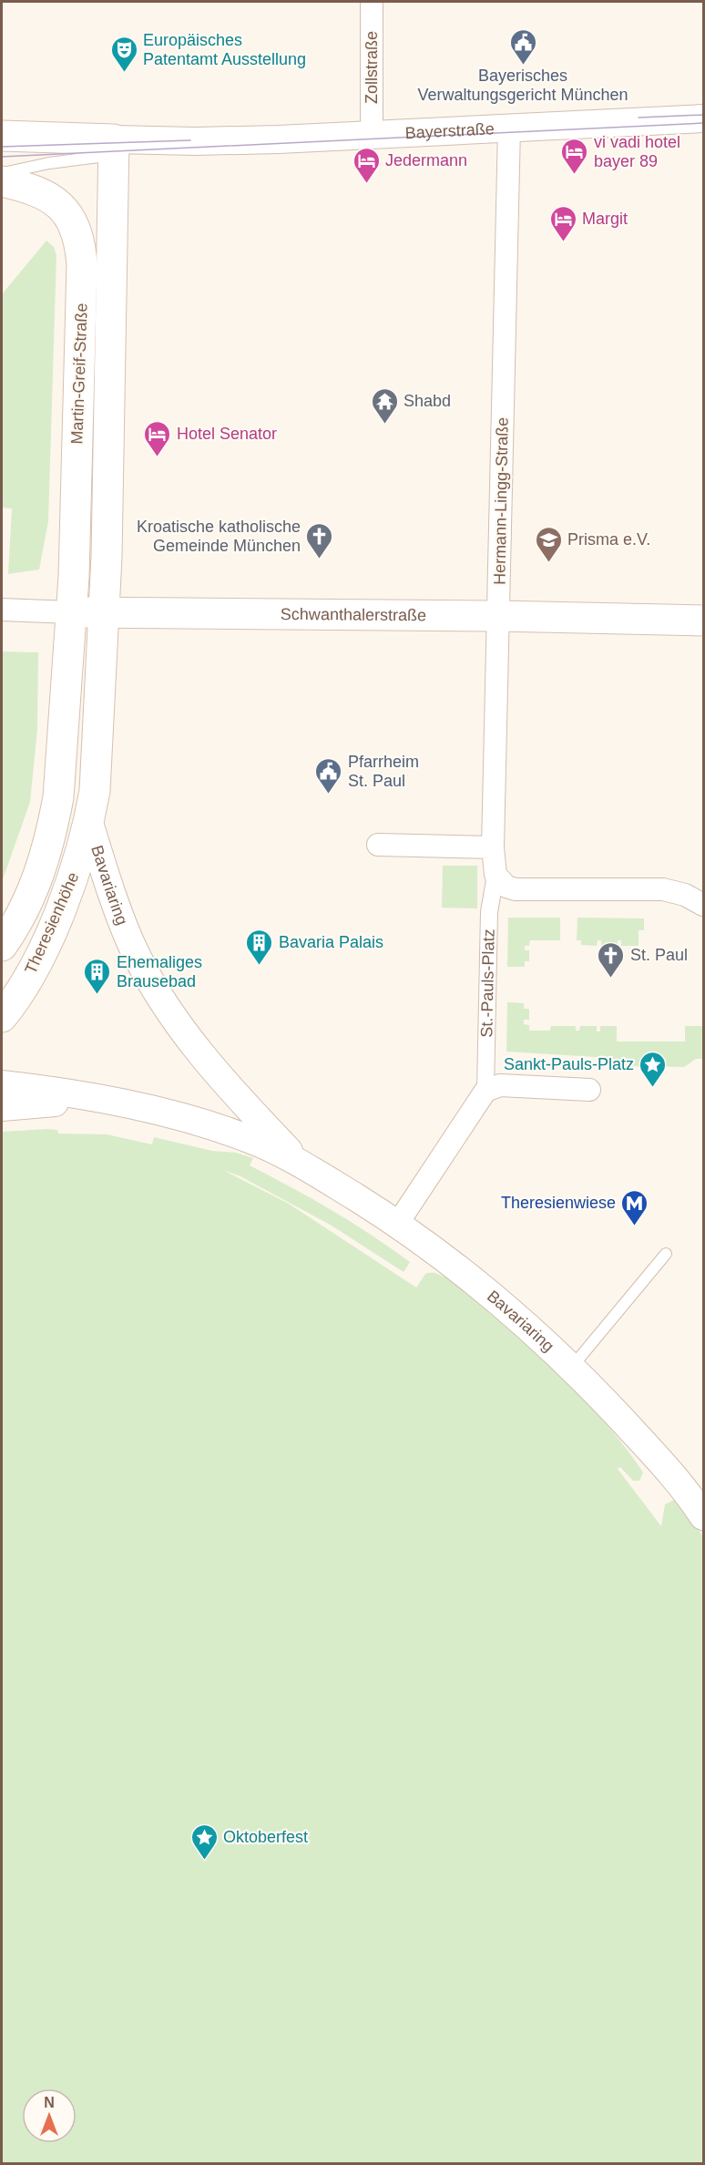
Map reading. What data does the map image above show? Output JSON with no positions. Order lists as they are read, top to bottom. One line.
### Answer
{"streets":{"main road":["Bayerstraße","Martin-Greif-Straße","Schwanthalerstraße","Bavariaring","Theresienhöhe"],"street":["Zollstraße","Hermann-Lingg-Straße","St.-Pauls-Platz"]},"crossings":[["Zollstraße","Bayerstraße"],["Bayerstraße","Martin-Greif-Straße"],["Bayerstraße","Hermann-Lingg-Straße"],["Martin-Greif-Straße","Schwanthalerstraße"],["Martin-Greif-Straße","Bavariaring"],["Martin-Greif-Straße","Theresienhöhe"],["Hermann-Lingg-Straße","Schwanthalerstraße"],["Hermann-Lingg-Straße","St.-Pauls-Platz"],["Schwanthalerstraße","Bavariaring"],["Schwanthalerstraße","Theresienhöhe"],["Bavariaring","Theresienhöhe"]],"places":{"public building":["Bayerisches Verwaltungsgericht München","Pfarrheim St. Paul"],"theatre":["Europäisches Patentamt Ausstellung"],"hotel":["vi vadi hotel bayer 89","Jedermann","Margit","Hotel Senator"],"temple":["Shabd"],"church":["Kroatische katholische Gemeinde München","St. Paul"],"school or university":["Prisma e.V."],"building":["Bavaria Palais","Ehemaliges Brausebad"],"place":["Sankt-Pauls-Platz","Oktoberfest"],"metro station":["Theresienwiese"]},"north":"top"}
